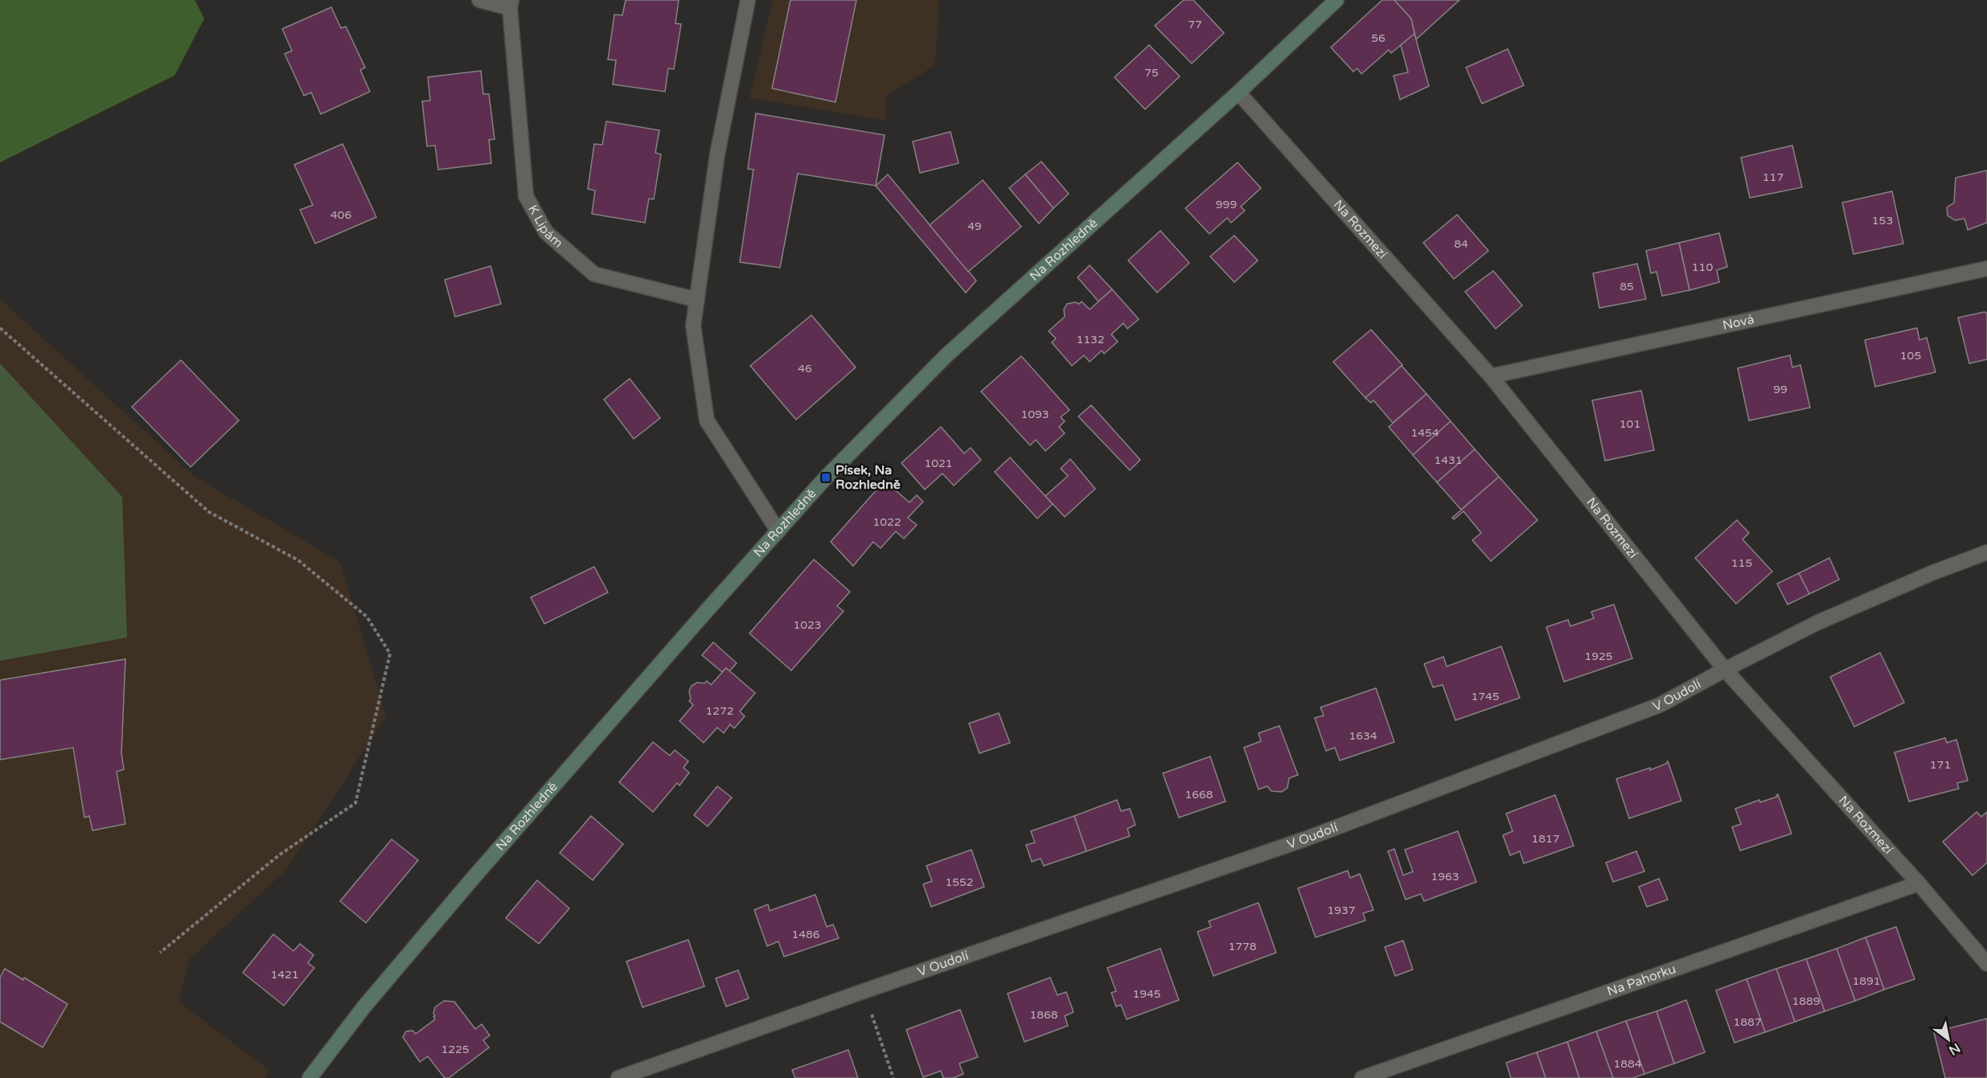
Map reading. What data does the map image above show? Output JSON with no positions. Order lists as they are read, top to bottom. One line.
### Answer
{"streets":{"street":["K Lipám","Na Rozmezí","Na Rozhledně","Nová","V Oudolí","Na Pahorku"]},"crossings":[["Na Rozmezí","Na Rozhledně"],["Na Rozmezí","Nová"],["Na Rozmezí","V Oudolí"],["Na Rozmezí","Na Pahorku"]],"places":{"transit":["Písek, Na Rozhledně"]},"house_numbers":["77","56","75","117","999","406","153","49","84","110","85","1132","105","46","99","1093","101","1454","1431","1021","1022","115","1023","1925","1745","1272","1634","171","1668","1817","1963","1552","1937","1486","1778","1421","1891","1945","1889","1868","1887","1225","1884"],"north":"bottom right"}
